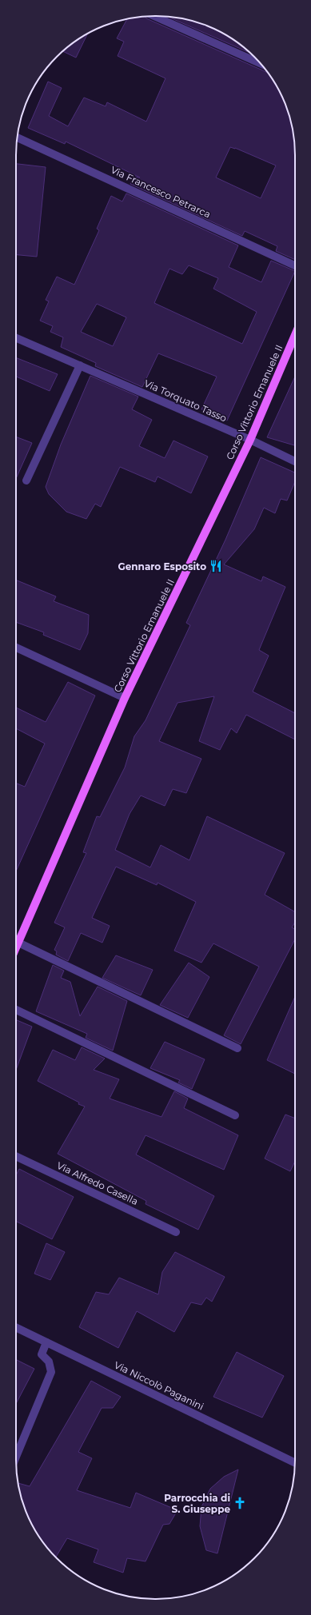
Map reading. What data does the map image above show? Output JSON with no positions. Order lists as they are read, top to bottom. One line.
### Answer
{"streets":{"main road":["Corso Vittorio Emanuele II"],"street":["Via Francesco Petrarca","Via Torquato Tasso","Via Alfredo Casella","Via Niccolò Paganini"]},"crossings":[["Via Torquato Tasso","Corso Vittorio Emanuele II"]],"places":{"restaurant":["Gennaro Esposito"],"church":["Parrocchia di S. Giuseppe"]}}
